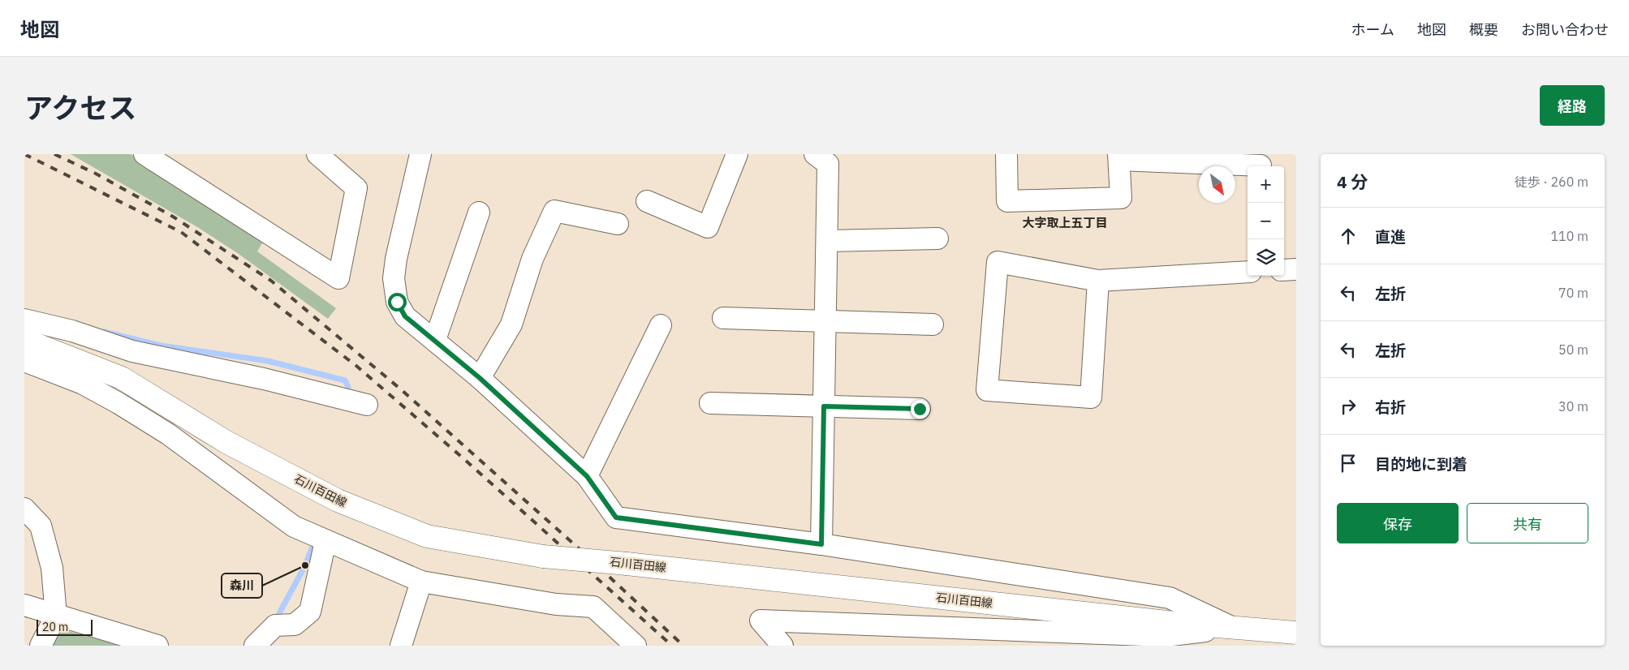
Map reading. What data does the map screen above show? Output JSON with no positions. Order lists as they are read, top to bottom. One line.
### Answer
{"streets":{"main road":["石川百田線"]},"districts":["大字取上五丁目"],"places":["森川"],"scale_bar":"20 m","north":"bottom right","page":{"header":"地図","nav":["ホーム","地図","概要","お問い合わせ"],"title":"アクセス","buttons":["経路",["保存","共有"]],"heading":["4 分","徒歩 · 260 m"],"map_buttons":["+","−"],"list":[["直進","110 m"],["左折","70 m"],["左折","50 m"],["右折","30 m"],"目的地に到着"],"scale":"20 m"}}
